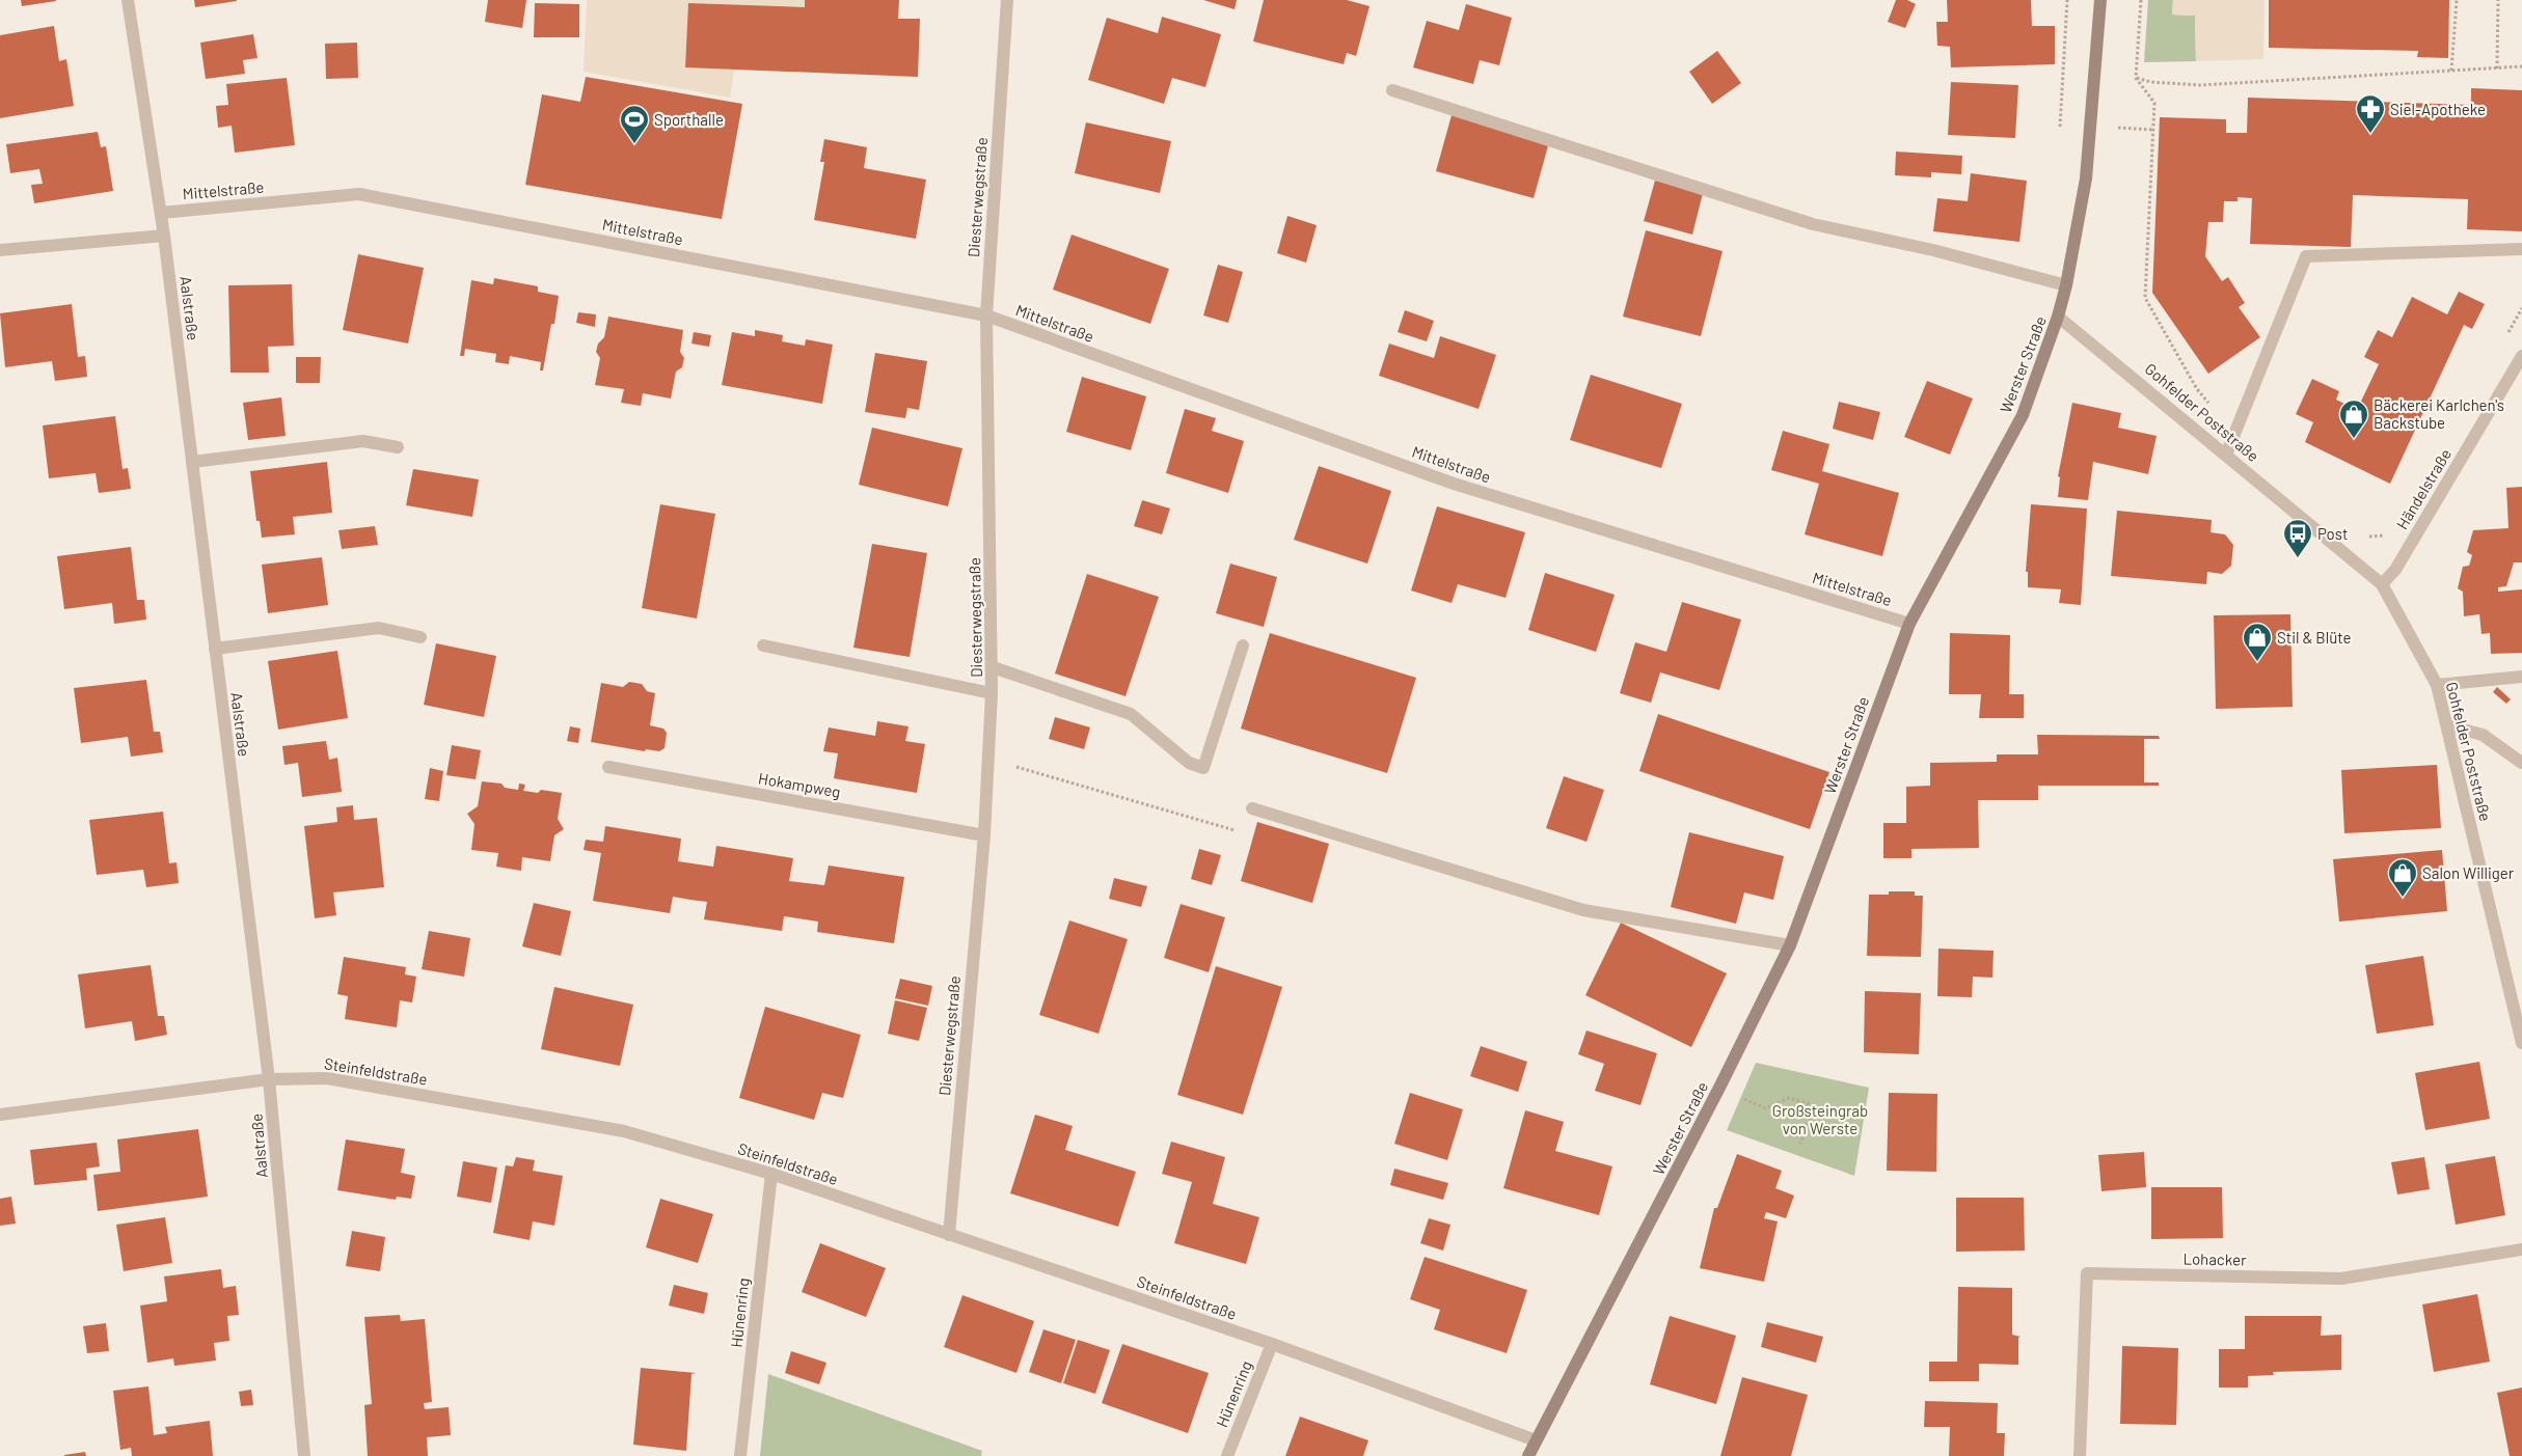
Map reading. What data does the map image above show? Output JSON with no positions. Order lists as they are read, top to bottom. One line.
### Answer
{"streets":{"main road":["Werster Straße"],"street":["Mittelstraße","Diesterwegstraße","Aalstraße","Gohfelder Poststraße","Händelstraße","Hokampweg","Steinfeldstraße","Lohacker","Hünenring"]},"crossings":[["Mittelstraße","Diesterwegstraße"],["Mittelstraße","Aalstraße"],["Mittelstraße","Werster Straße"],["Diesterwegstraße","Hokampweg"],["Diesterwegstraße","Steinfeldstraße"],["Aalstraße","Steinfeldstraße"],["Werster Straße","Gohfelder Poststraße"],["Werster Straße","Steinfeldstraße"],["Gohfelder Poststraße","Händelstraße"],["Steinfeldstraße","Hünenring"]],"parks":["Großsteingrab von Werste"],"places":{"pharmacy":["Siel-Apotheke"],"sports":["Sporthalle"],"shop":["Bäckerei Karlchen's Backstube","Stil & Blüte","Salon Williger"],"bus stop":["Post"]}}
